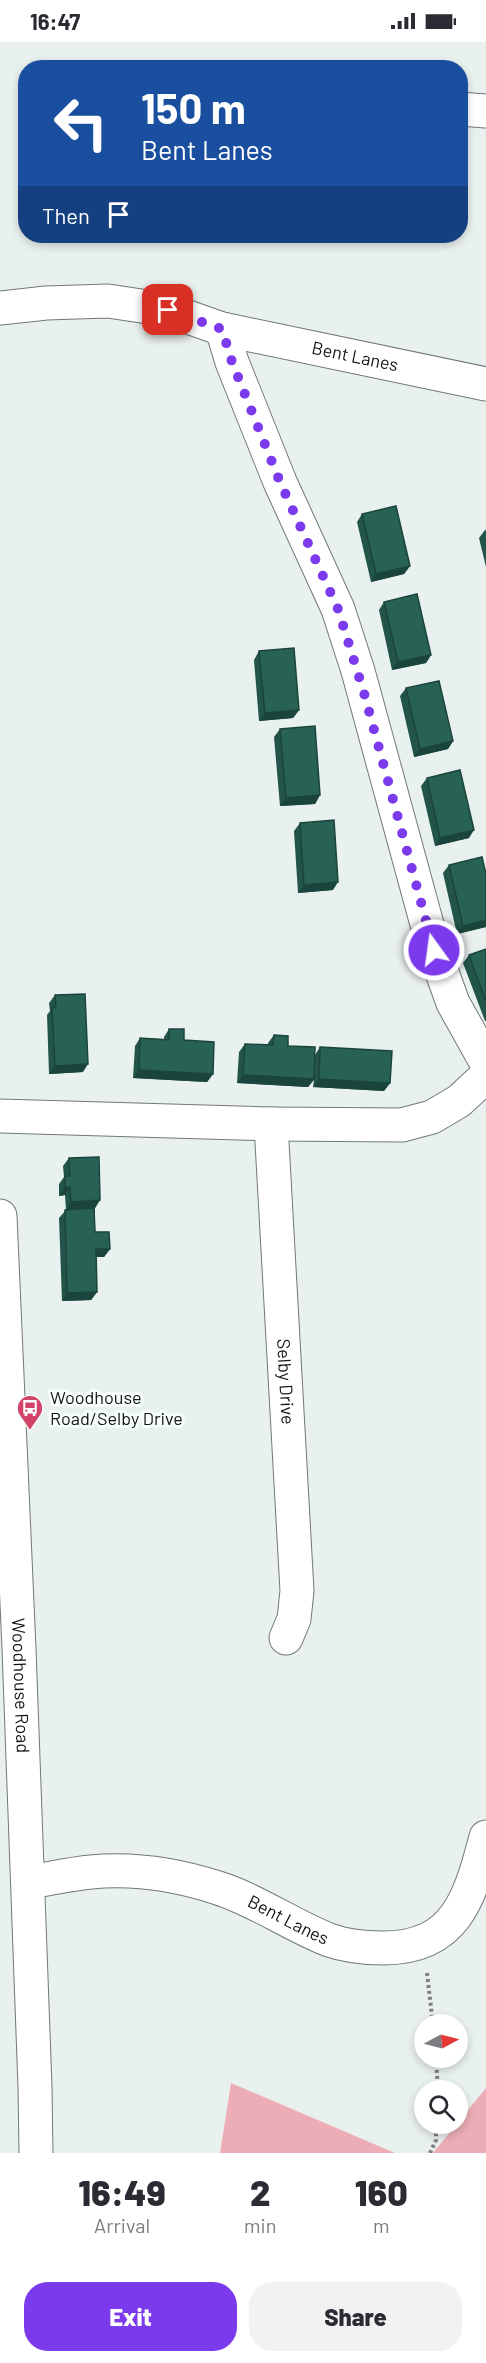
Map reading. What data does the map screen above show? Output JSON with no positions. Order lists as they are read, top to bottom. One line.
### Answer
{"streets":{"street":["Bent Lanes","Selby Drive","Woodhouse Road"]},"crossings":[["Bent Lanes","Woodhouse Road"]],"places":{"bus stop":["Woodhouse Road/Selby Drive"]},"north":"right","page":{"status":"16:47","turn":["150 m","Bent Lanes"],"then":"Then","eta":["16:49","Arrival","2","min","160","m"],"buttons":["Exit","Share"]}}
